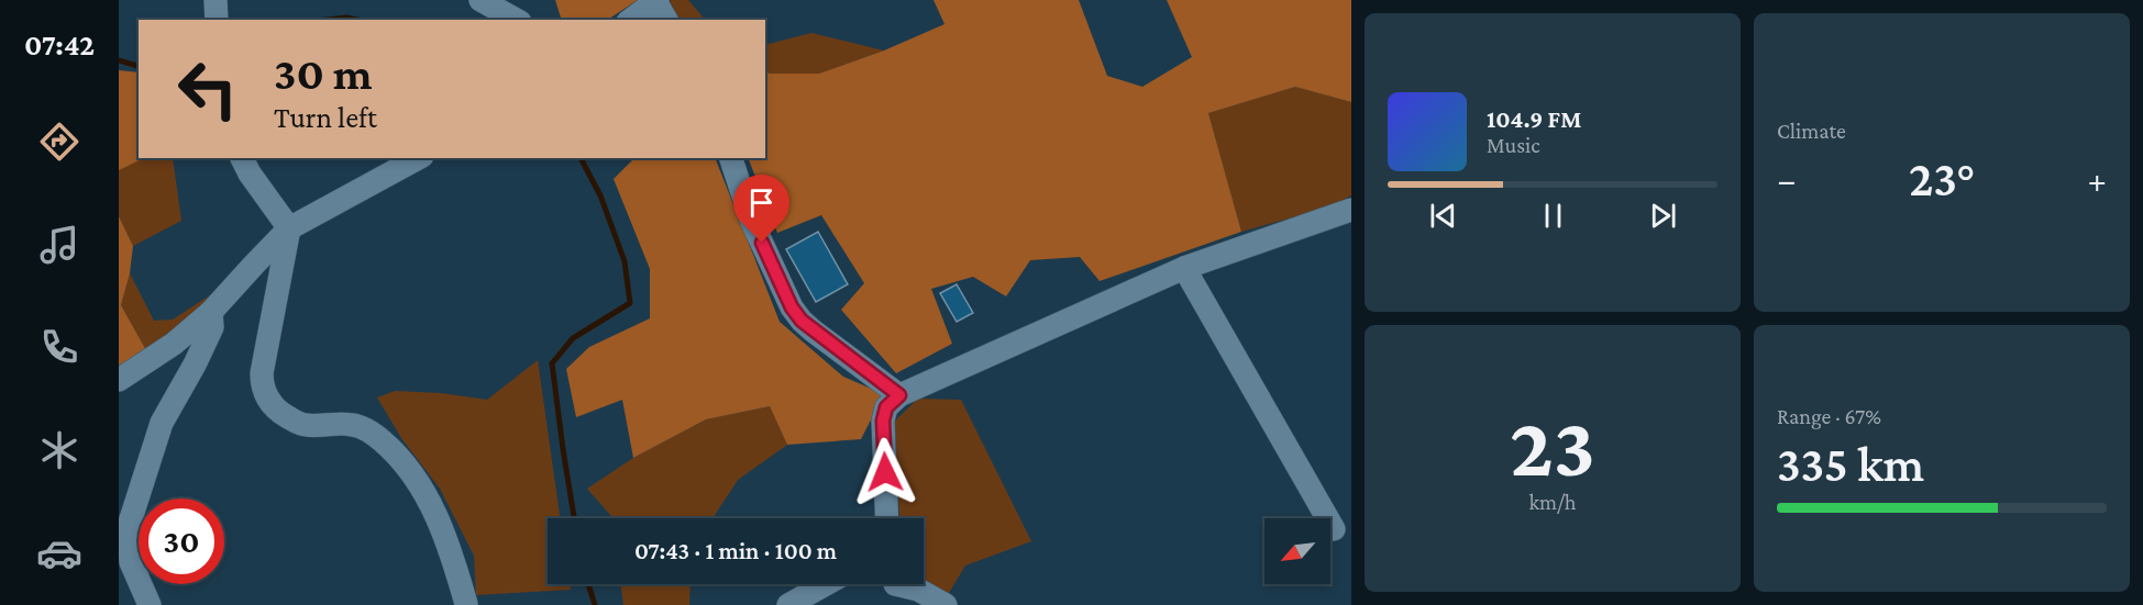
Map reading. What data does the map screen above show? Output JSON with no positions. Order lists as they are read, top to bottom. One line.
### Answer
{"north":"bottom left","page":{"tabs":"07:42","tile":["Climate",["23","km/h"],["Range · 67%","335 km"]],"turn":["30 m","Turn left"],"song":["104.9 FM","Music"],"heat":["−","23°","+"],"limit":"30","trip":"07:43 · 1 min · 100 m"}}
